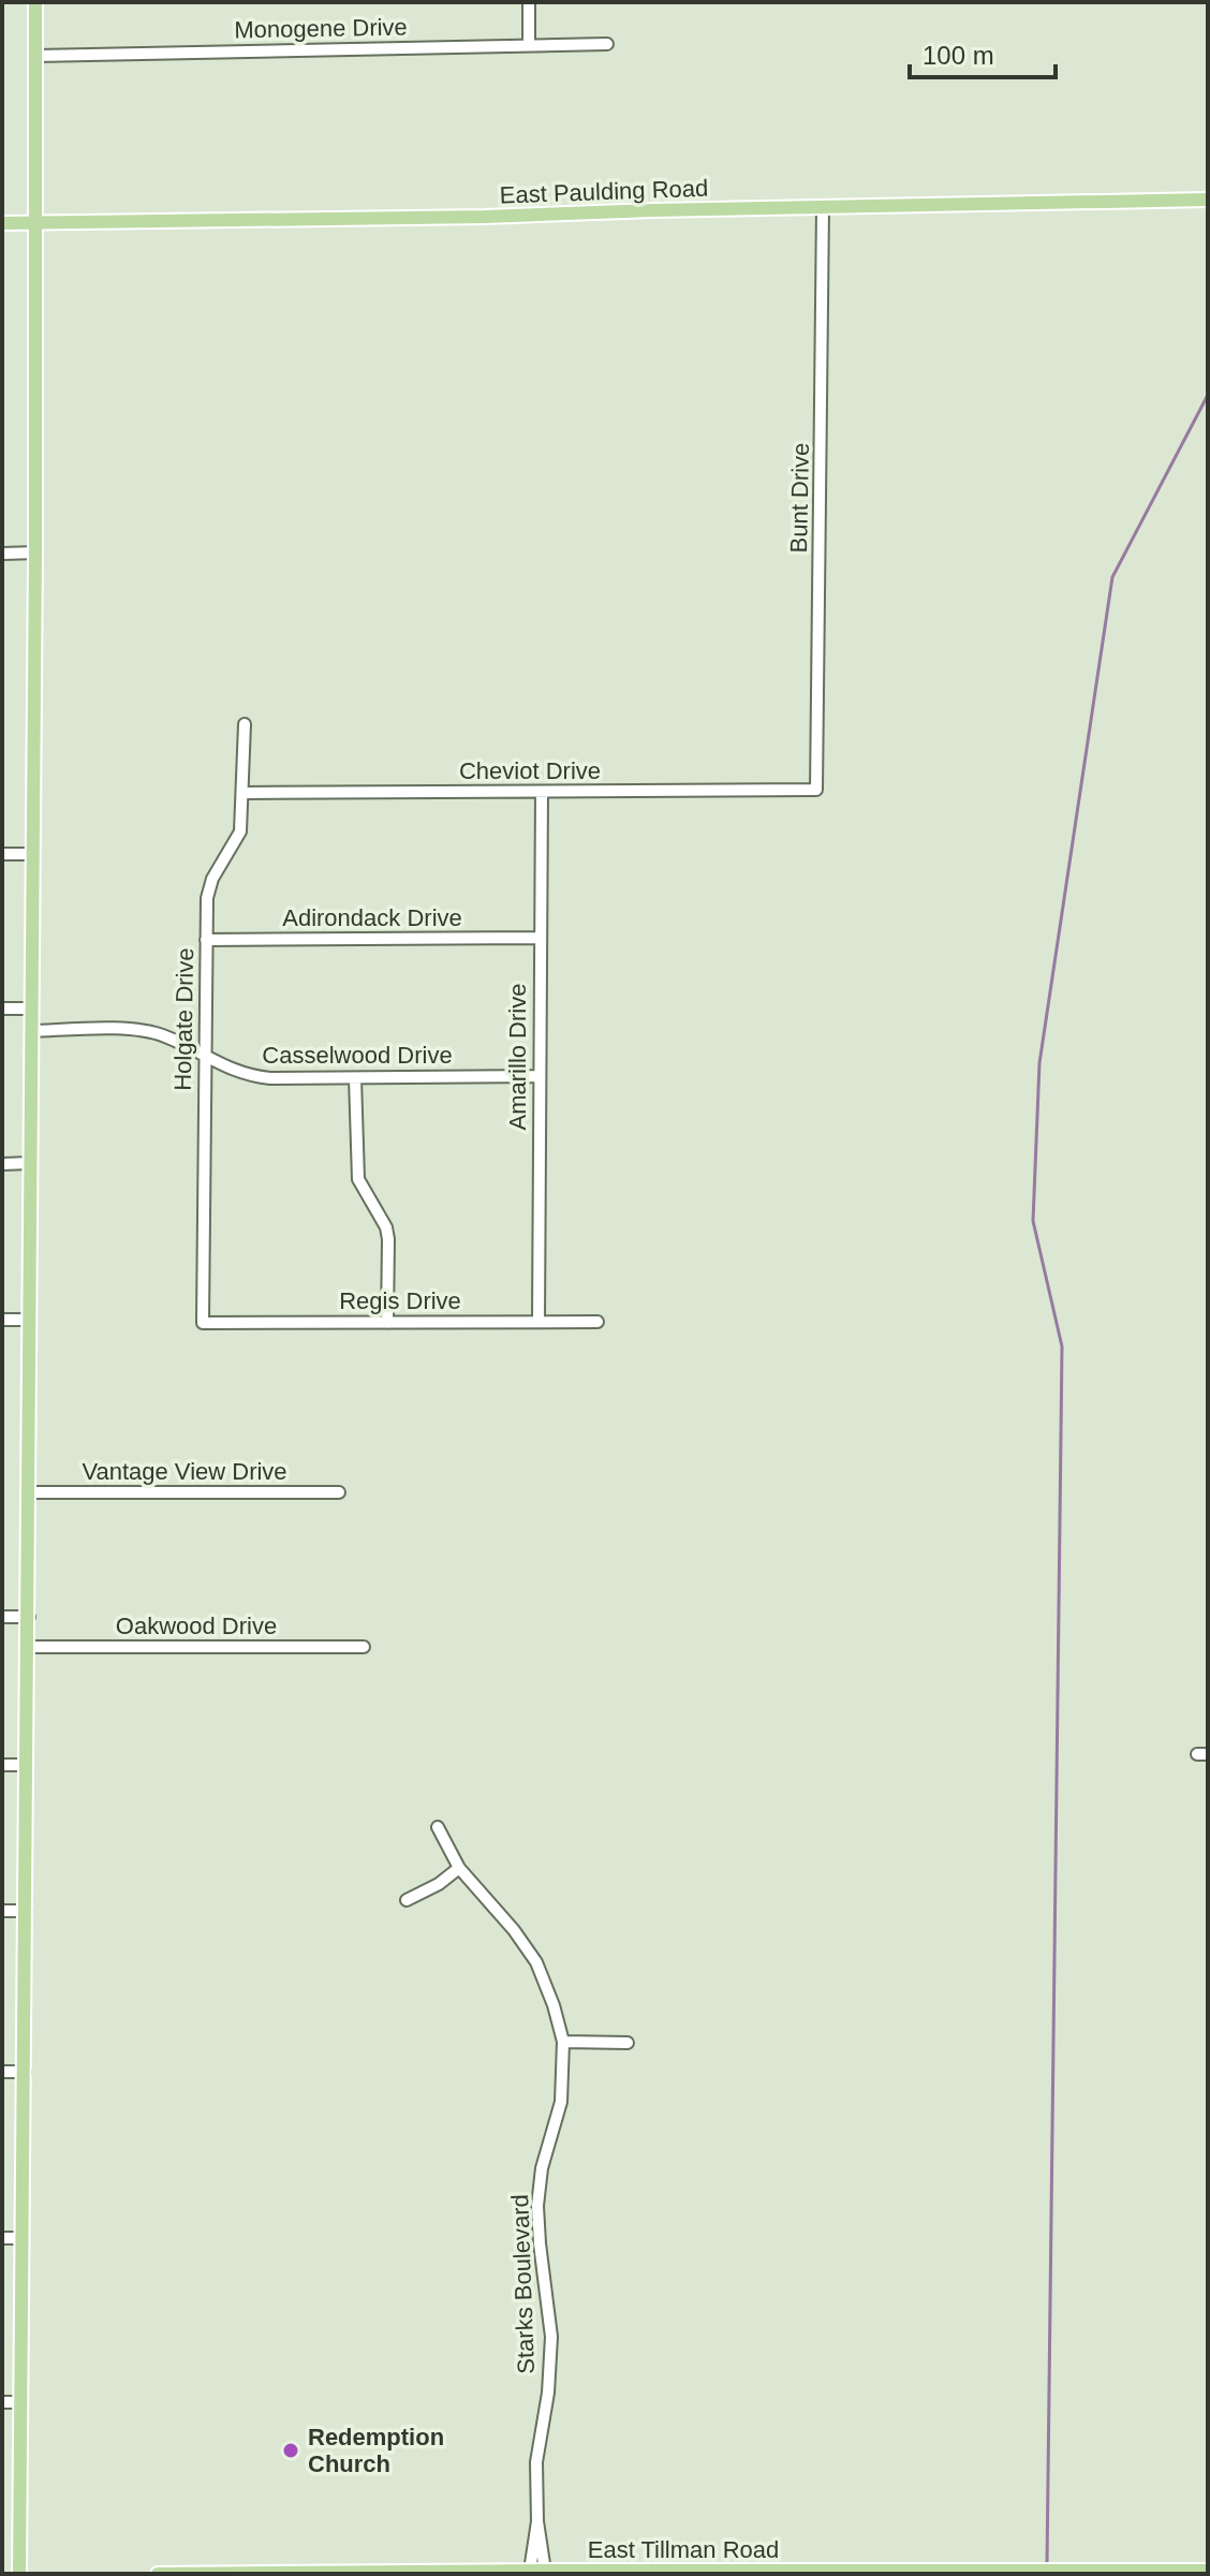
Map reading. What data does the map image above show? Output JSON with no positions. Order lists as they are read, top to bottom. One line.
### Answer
{"streets":{"main road":["East Paulding Road","East Tillman Road"],"street":["Monogene Drive","Bunt Drive","Cheviot Drive","Adirondack Drive","Holgate Drive","Casselwood Drive","Amarillo Drive","Regis Drive","Vantage View Drive","Oakwood Drive","Starks Boulevard"]},"crossings":[["East Paulding Road","Bunt Drive"],["Bunt Drive","Cheviot Drive"],["Cheviot Drive","Holgate Drive"],["Cheviot Drive","Amarillo Drive"],["Adirondack Drive","Holgate Drive"],["Adirondack Drive","Amarillo Drive"],["Holgate Drive","Casselwood Drive"],["Holgate Drive","Regis Drive"],["Casselwood Drive","Amarillo Drive"],["Amarillo Drive","Regis Drive"]],"places":["Redemption Church"],"scale_bar":"100 m"}
